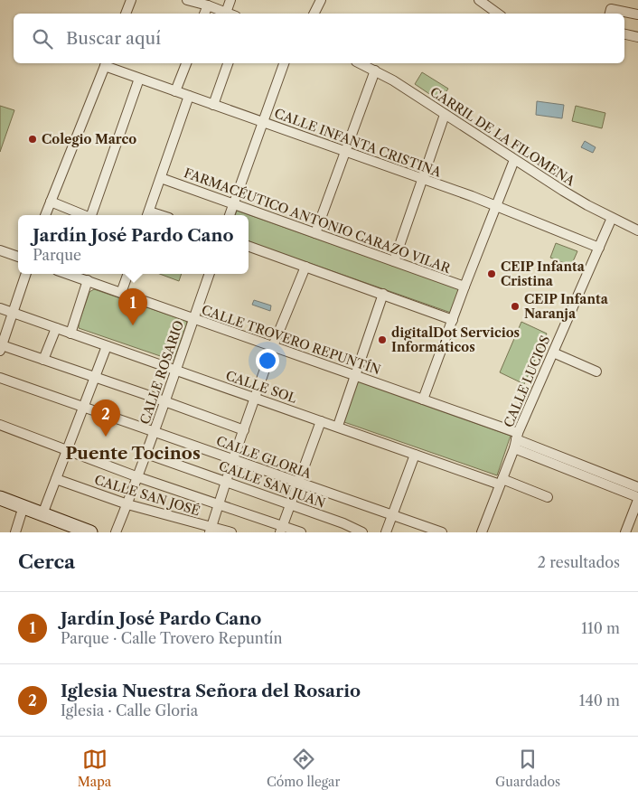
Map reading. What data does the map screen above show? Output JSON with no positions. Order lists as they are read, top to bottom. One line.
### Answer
{"streets":{"street":["CARRIL DE LA FILOMENA","CALLE INFANTA CRISTINA","FARMACÉUTICO ANTONIO CARAZO VILAR","CALLE TROVERO REPUNTÍN","CALLE ROSARIO","CALLE LUCIOS","CALLE SOL","CALLE GLORIA","CALLE SAN JUAN","CALLE SAN JOSÉ"]},"crossings":[["CARRIL DE LA FILOMENA","CALLE LUCIOS"],["CALLE INFANTA CRISTINA","CALLE LUCIOS"],["CALLE TROVERO REPUNTÍN","CALLE ROSARIO"],["CALLE TROVERO REPUNTÍN","CALLE LUCIOS"],["CALLE ROSARIO","CALLE SOL"],["CALLE ROSARIO","CALLE GLORIA"],["CALLE ROSARIO","CALLE SAN JUAN"],["CALLE ROSARIO","CALLE SAN JOSÉ"],["CALLE LUCIOS","CALLE SOL"]],"districts":["Puente Tocinos"],"places":["Colegio Marco","CEIP Infanta Cristina","CEIP Infanta Naranja","digitalDot Servicios Informáticos"],"page":{"search":"Buscar aquí","popup":["Jardín José Pardo Cano","Parque"],"pins":["1","2"],"heading":["Cerca","2 resultados"],"list":[{"mark":"1","name":"Jardín José Pardo Cano","note":"Parque · Calle Trovero Repuntín","value":"110 m"},{"mark":"2","name":"Iglesia Nuestra Señora del Rosario","note":"Iglesia · Calle Gloria","value":"140 m"}],"nav":["Mapa","Cómo llegar","Guardados"]}}
